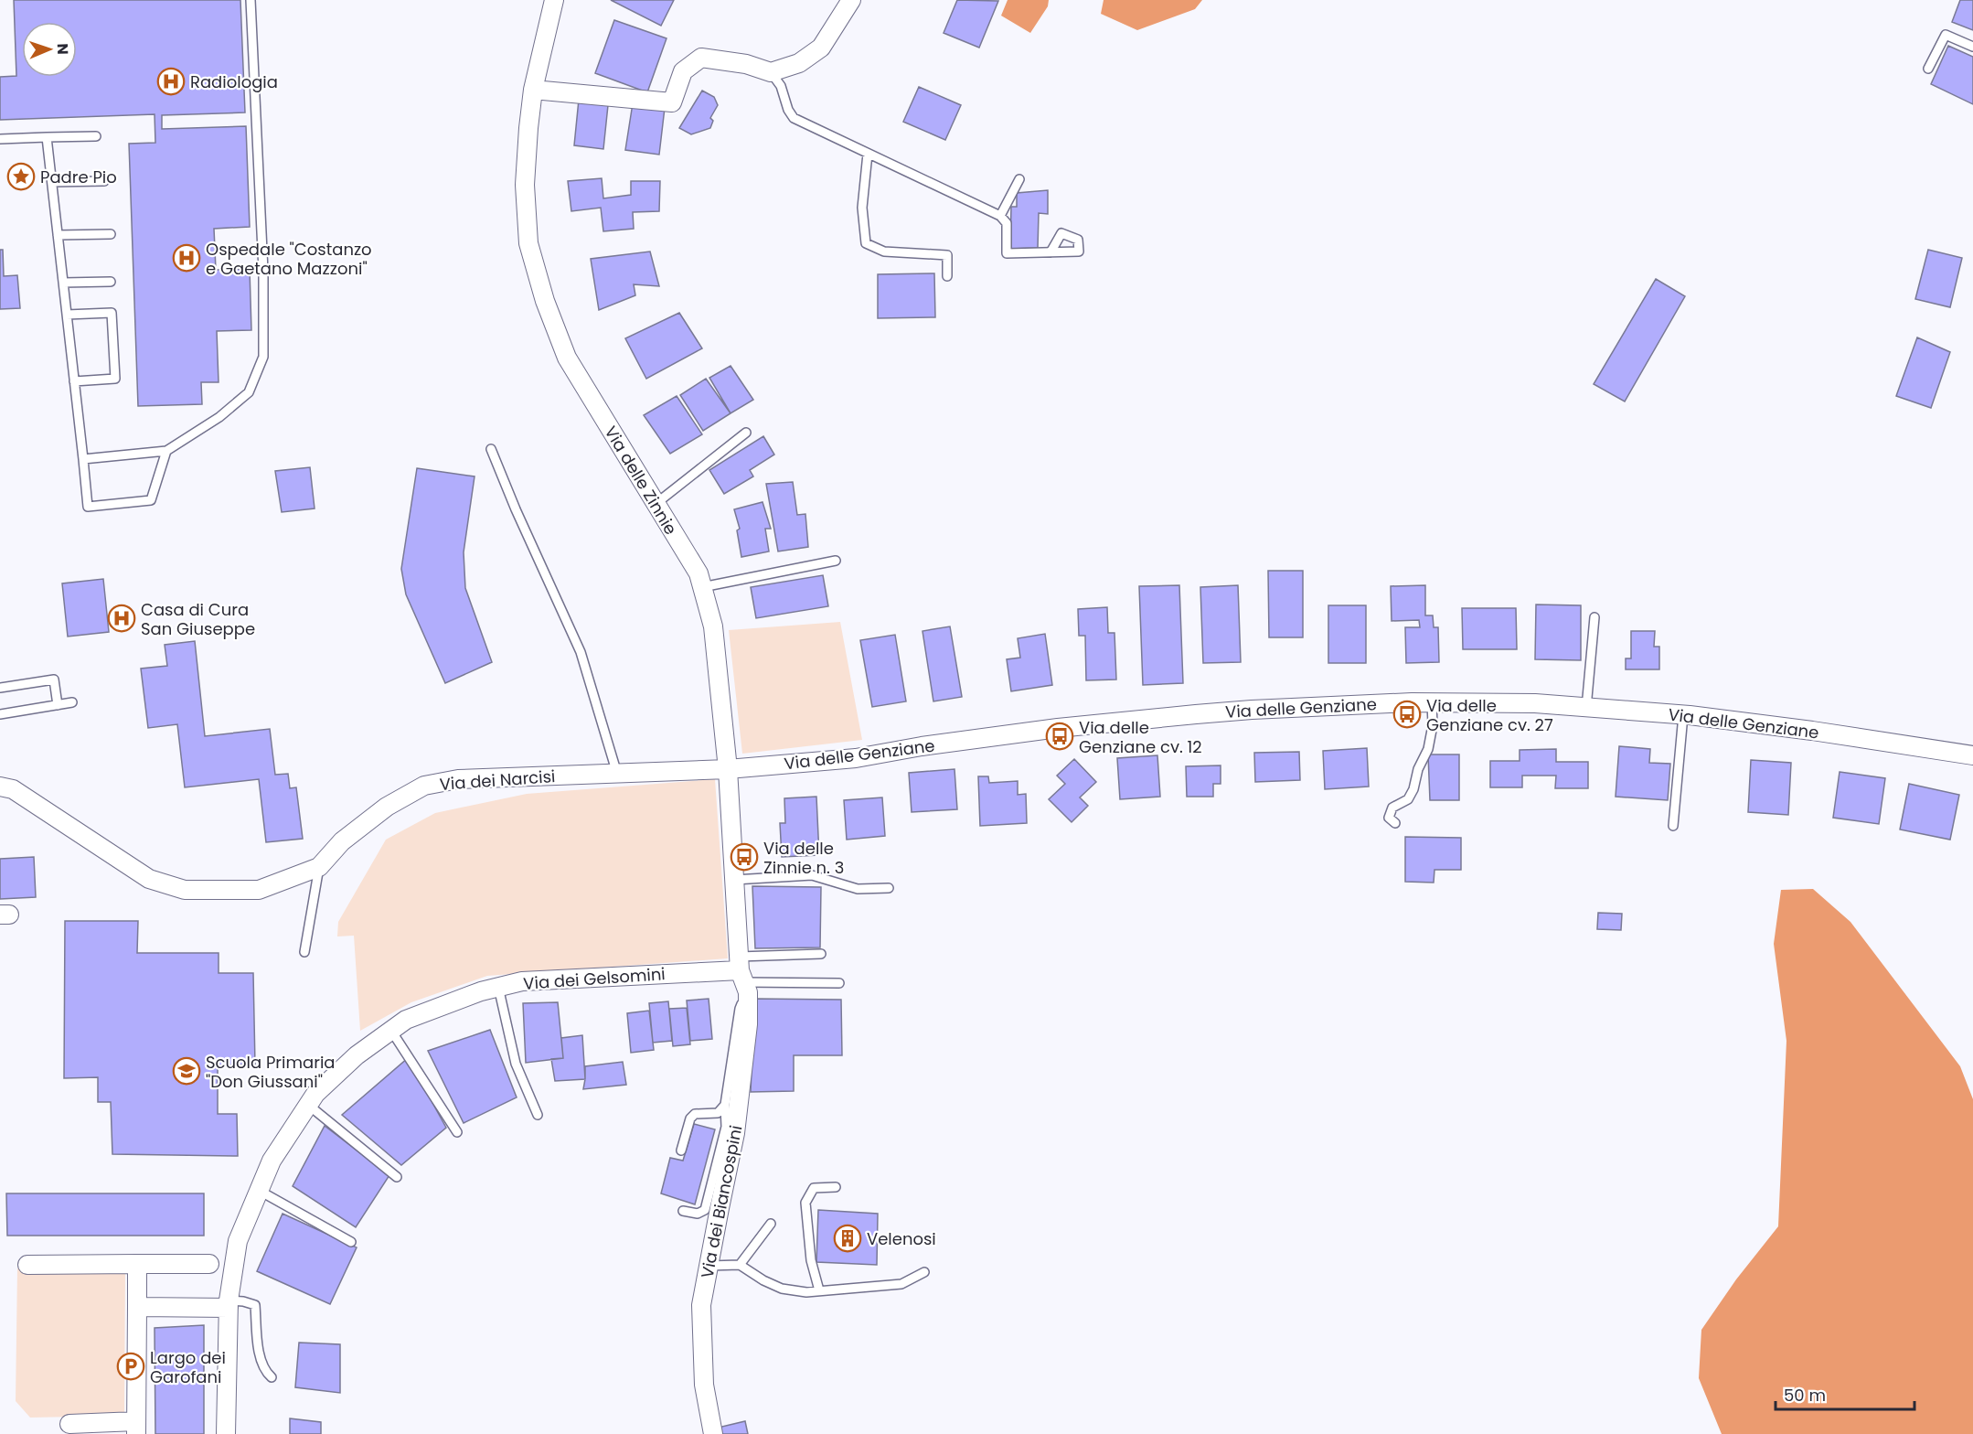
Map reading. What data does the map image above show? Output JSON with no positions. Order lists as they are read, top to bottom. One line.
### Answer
{"streets":{"street":["Via delle Zinnie","Via delle Genziane","Via dei Narcisi","Via dei Gelsomini","Via dei Biancospini"]},"crossings":[["Via delle Zinnie","Via delle Genziane"],["Via delle Zinnie","Via dei Narcisi"],["Via delle Zinnie","Via dei Gelsomini"],["Via delle Zinnie","Via dei Biancospini"],["Via delle Genziane","Via dei Narcisi"],["Via dei Gelsomini","Via dei Biancospini"]],"places":{"hospital":["Radiologia","Ospedale \"Costanzo e Gaetano Mazzoni\"","Casa di Cura San Giuseppe"],"place":["Padre Pio"],"bus stop":["Via delle Genziane cv. 27","Via delle Genziane cv. 12","Via delle Zinnie n. 3"],"school or university":["Scuola Primaria \"Don Giussani\""],"building":["Velenosi"],"parking":["Largo dei Garofani"]},"scale_bar":"50 m","north":"right"}
